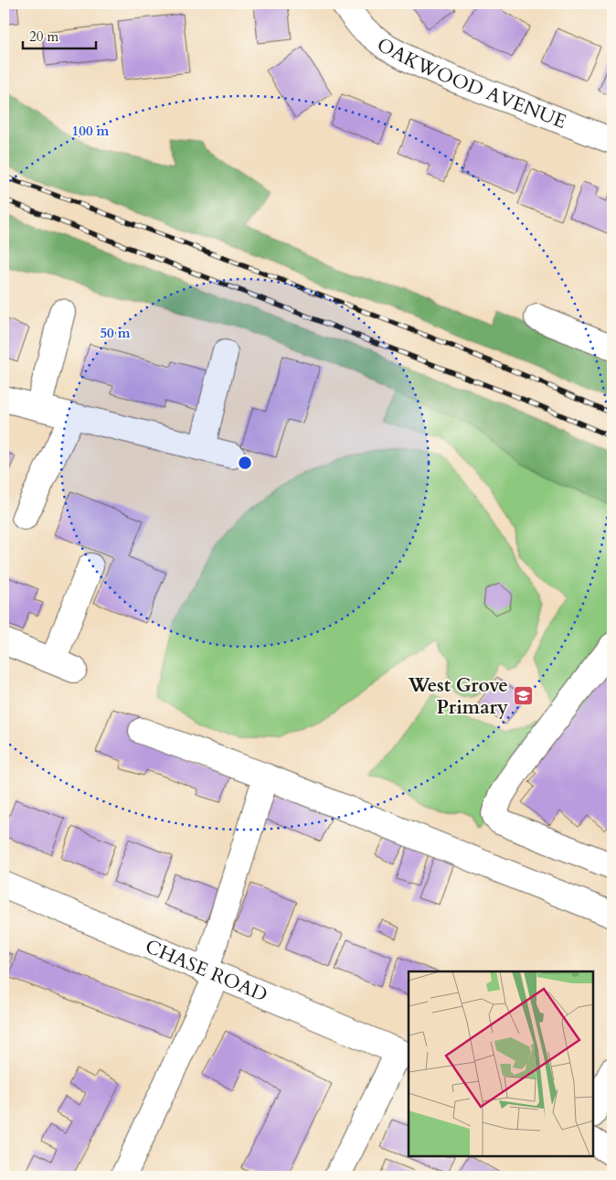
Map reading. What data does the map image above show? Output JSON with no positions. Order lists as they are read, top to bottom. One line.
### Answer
{"streets":{"street":["OAKWOOD AVENUE","CHASE ROAD"]},"places":{"school or university":["West Grove Primary"]},"scale_bar":"20 m","rings":["100 m","50 m"]}
